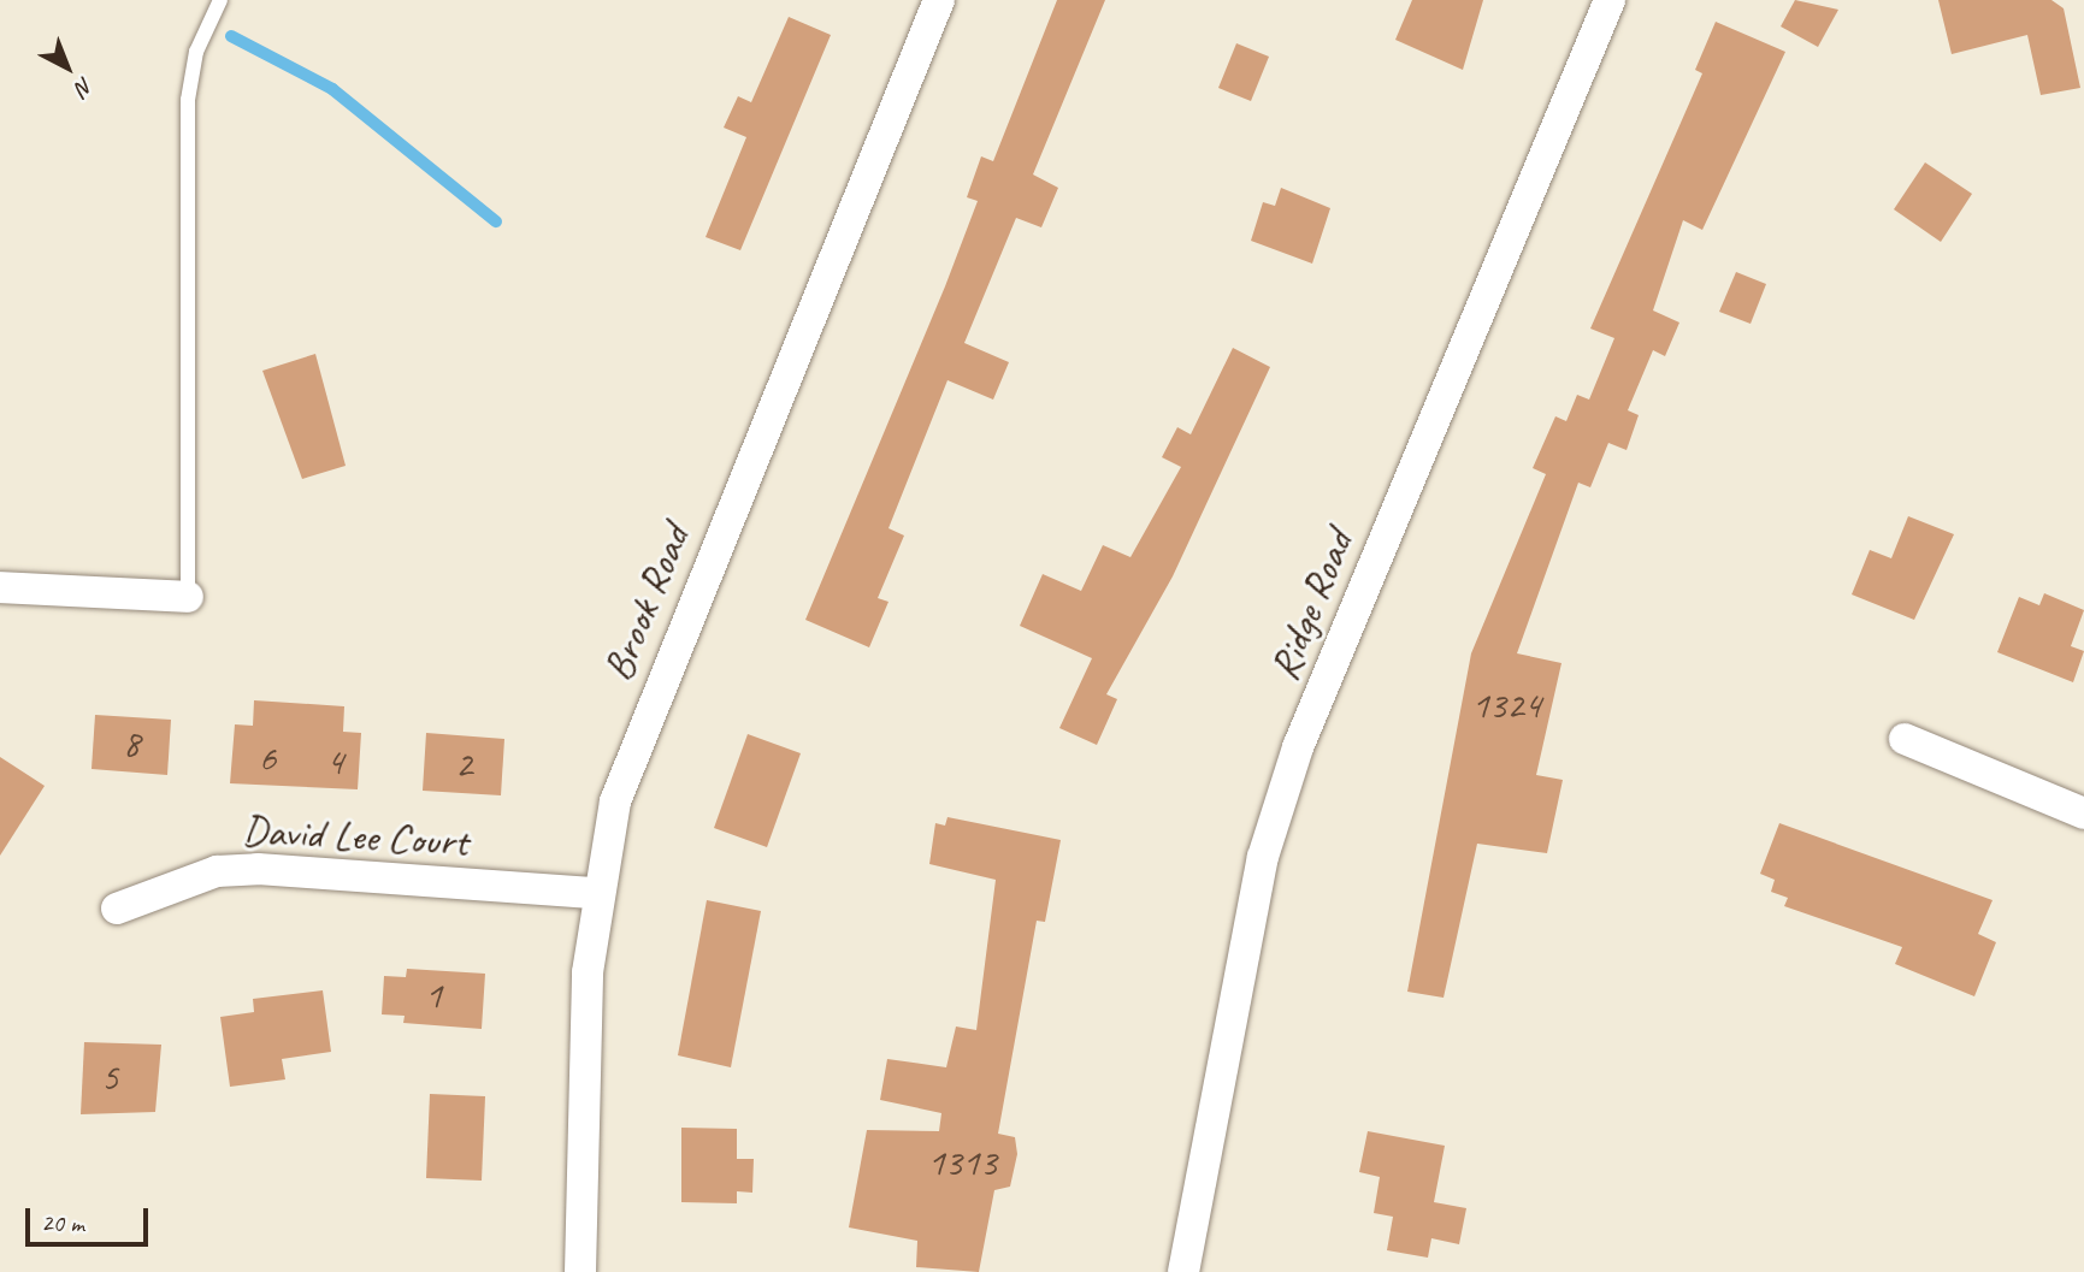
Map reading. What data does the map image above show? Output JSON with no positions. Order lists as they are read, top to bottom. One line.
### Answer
{"streets":{"street":["Brook Road","Ridge Road","David Lee Court"]},"crossings":[["Brook Road","David Lee Court"]],"house_numbers":["1324","8","6","4","2","1","5","1313"],"scale_bar":"20 m","north":"bottom right"}
